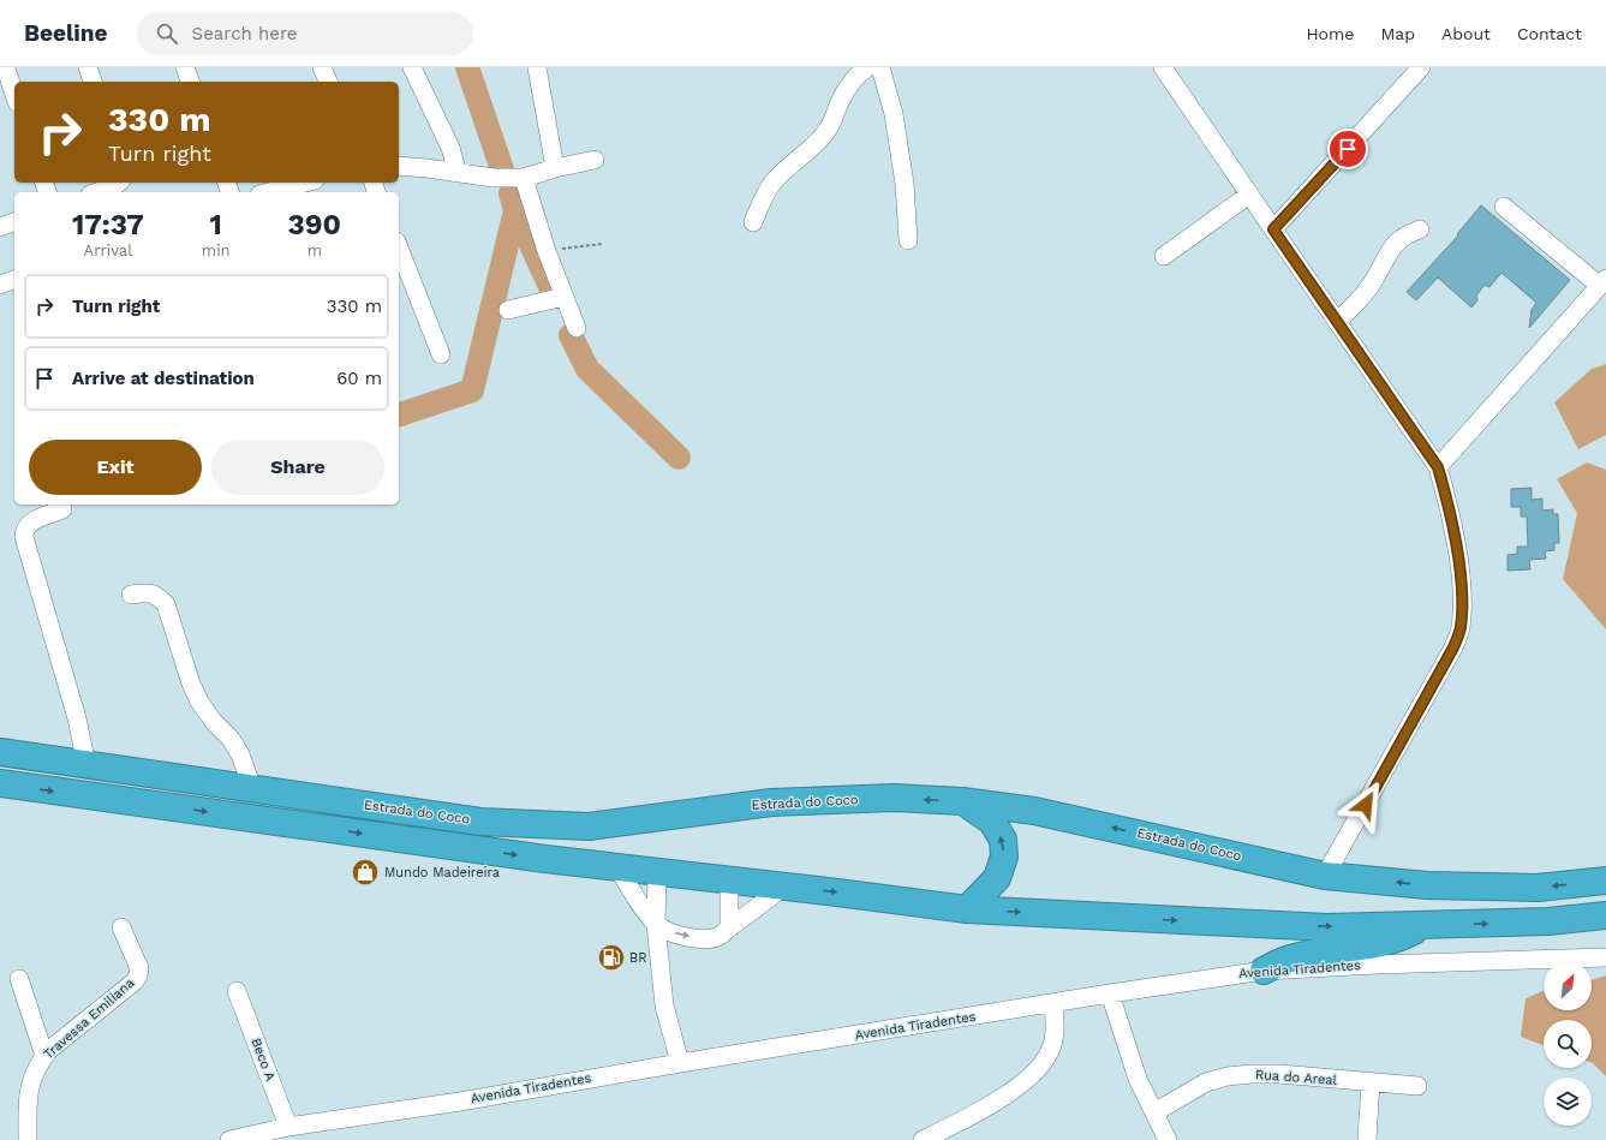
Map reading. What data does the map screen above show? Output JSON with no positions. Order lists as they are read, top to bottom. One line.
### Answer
{"streets":{"highway":["Estrada do Coco"],"street":["Avenida Tiradentes","Travessa Emiliana","Beco A","Rua do Areal"]},"crossings":[["Avenida Tiradentes","Beco A"]],"places":{"shop":["Mundo Madeireira"],"fuel station":["BR"]},"north":"top right","page":{"header":"Beeline","search":"Search here","nav":["Home","Map","About","Contact"],"turn":["330 m","Turn right"],"eta":["17:37","Arrival","1","min","390","m"],"list":[{"name":"Turn right","value":"330 m"},{"name":"Arrive at destination","value":"60 m"}],"buttons":["Exit","Share"]}}
